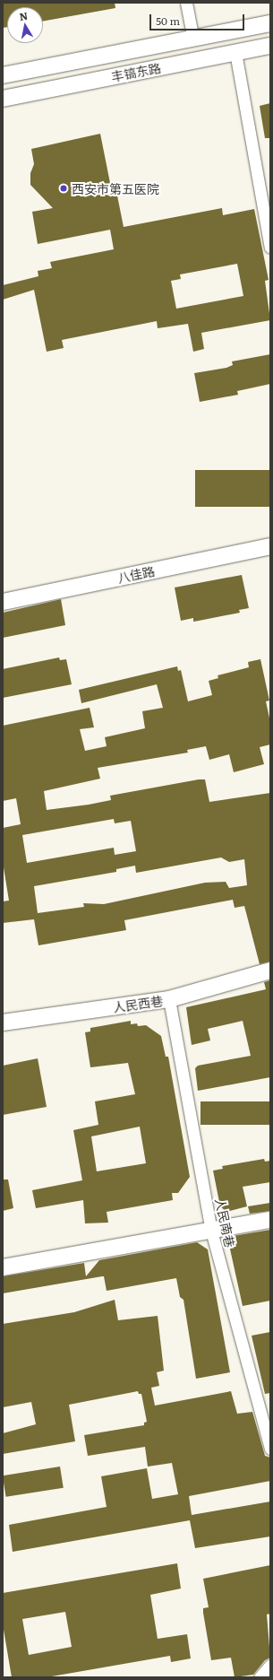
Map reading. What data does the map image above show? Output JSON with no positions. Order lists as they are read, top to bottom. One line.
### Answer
{"streets":{"street":["丰镐东路","八佳路","人民西巷","人民南巷"]},"crossings":[["人民西巷","人民南巷"]],"places":["西安市第五医院"],"scale_bar":"50 m","north":"top"}
